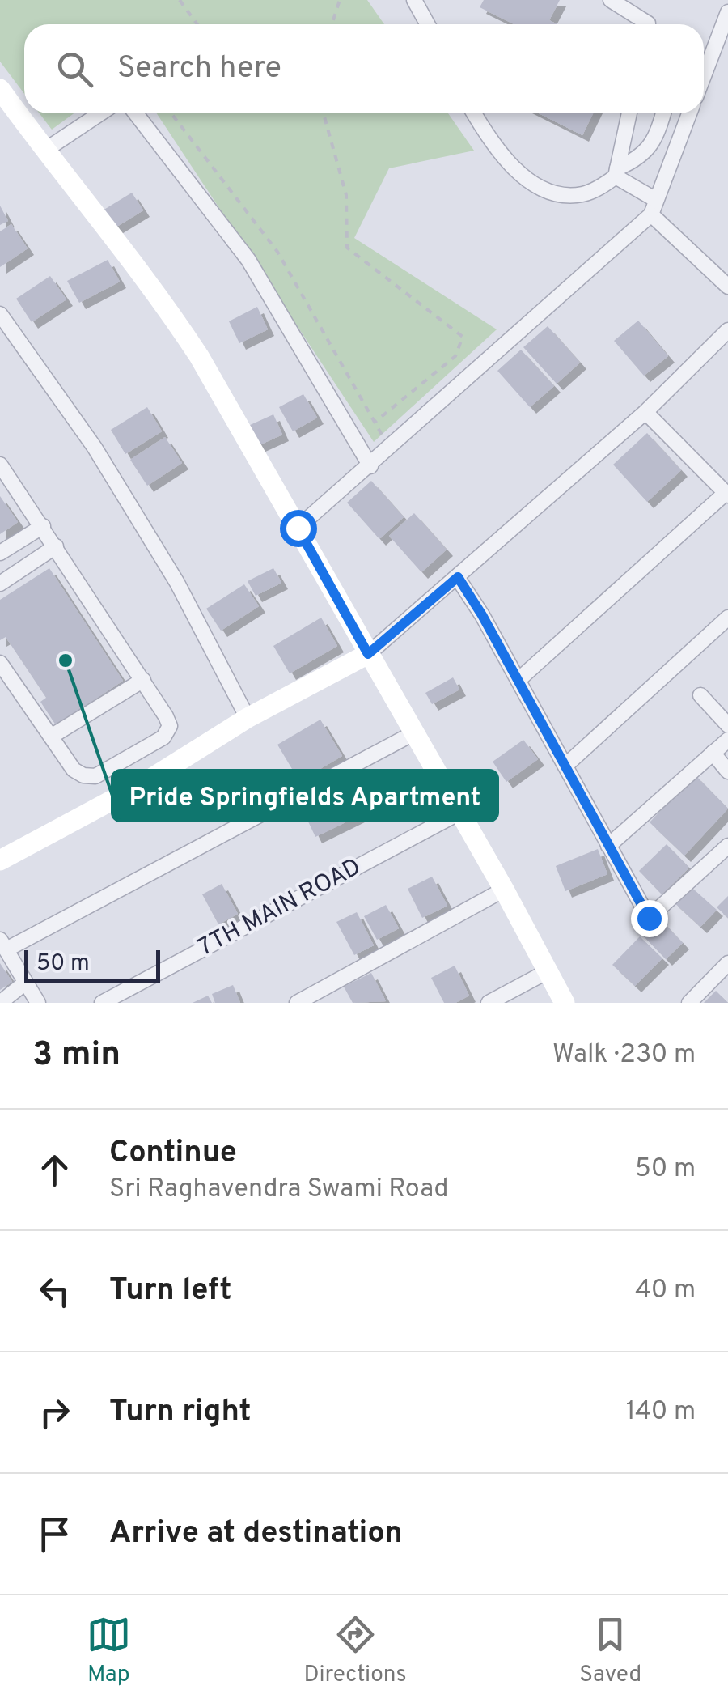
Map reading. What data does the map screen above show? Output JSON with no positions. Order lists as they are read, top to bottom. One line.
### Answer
{"streets":{"street":["7TH MAIN ROAD"]},"places":["Pride Springfields Apartment"],"scale_bar":"50 m","page":{"search":"Search here","scale":"50 m","heading":["3 min","Walk · 230 m"],"list":[["Continue","Sri Raghavendra Swami Road","50 m"],["Turn left","40 m"],["Turn right","140 m"],"Arrive at destination"],"nav":["Map","Directions","Saved"]}}
